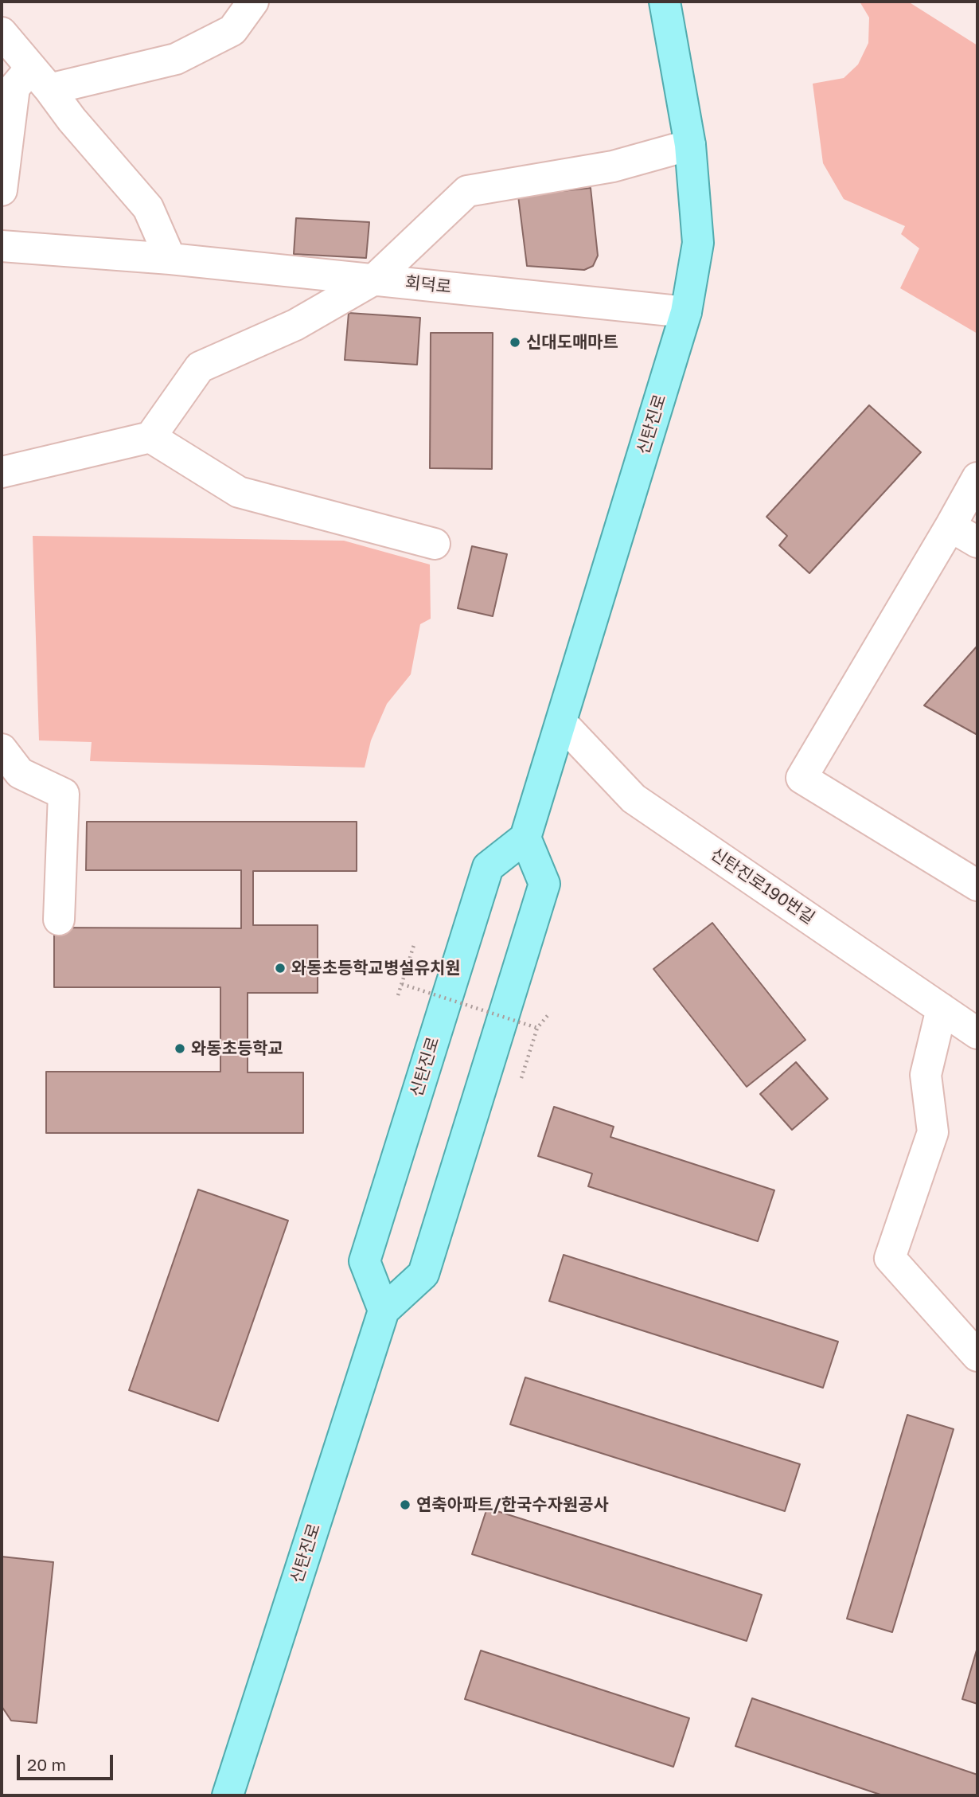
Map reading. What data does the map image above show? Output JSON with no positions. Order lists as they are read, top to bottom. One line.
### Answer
{"streets":{"main road":["신탄진로"],"street":["회덕로","신탄진로190번길"]},"crossings":[["회덕로","신탄진로"],["신탄진로","신탄진로190번길"]],"places":["신대도매마트","와동초등학교병설유치원","와동초등학교","연축아파트/한국수자원공사"],"scale_bar":"20 m"}
